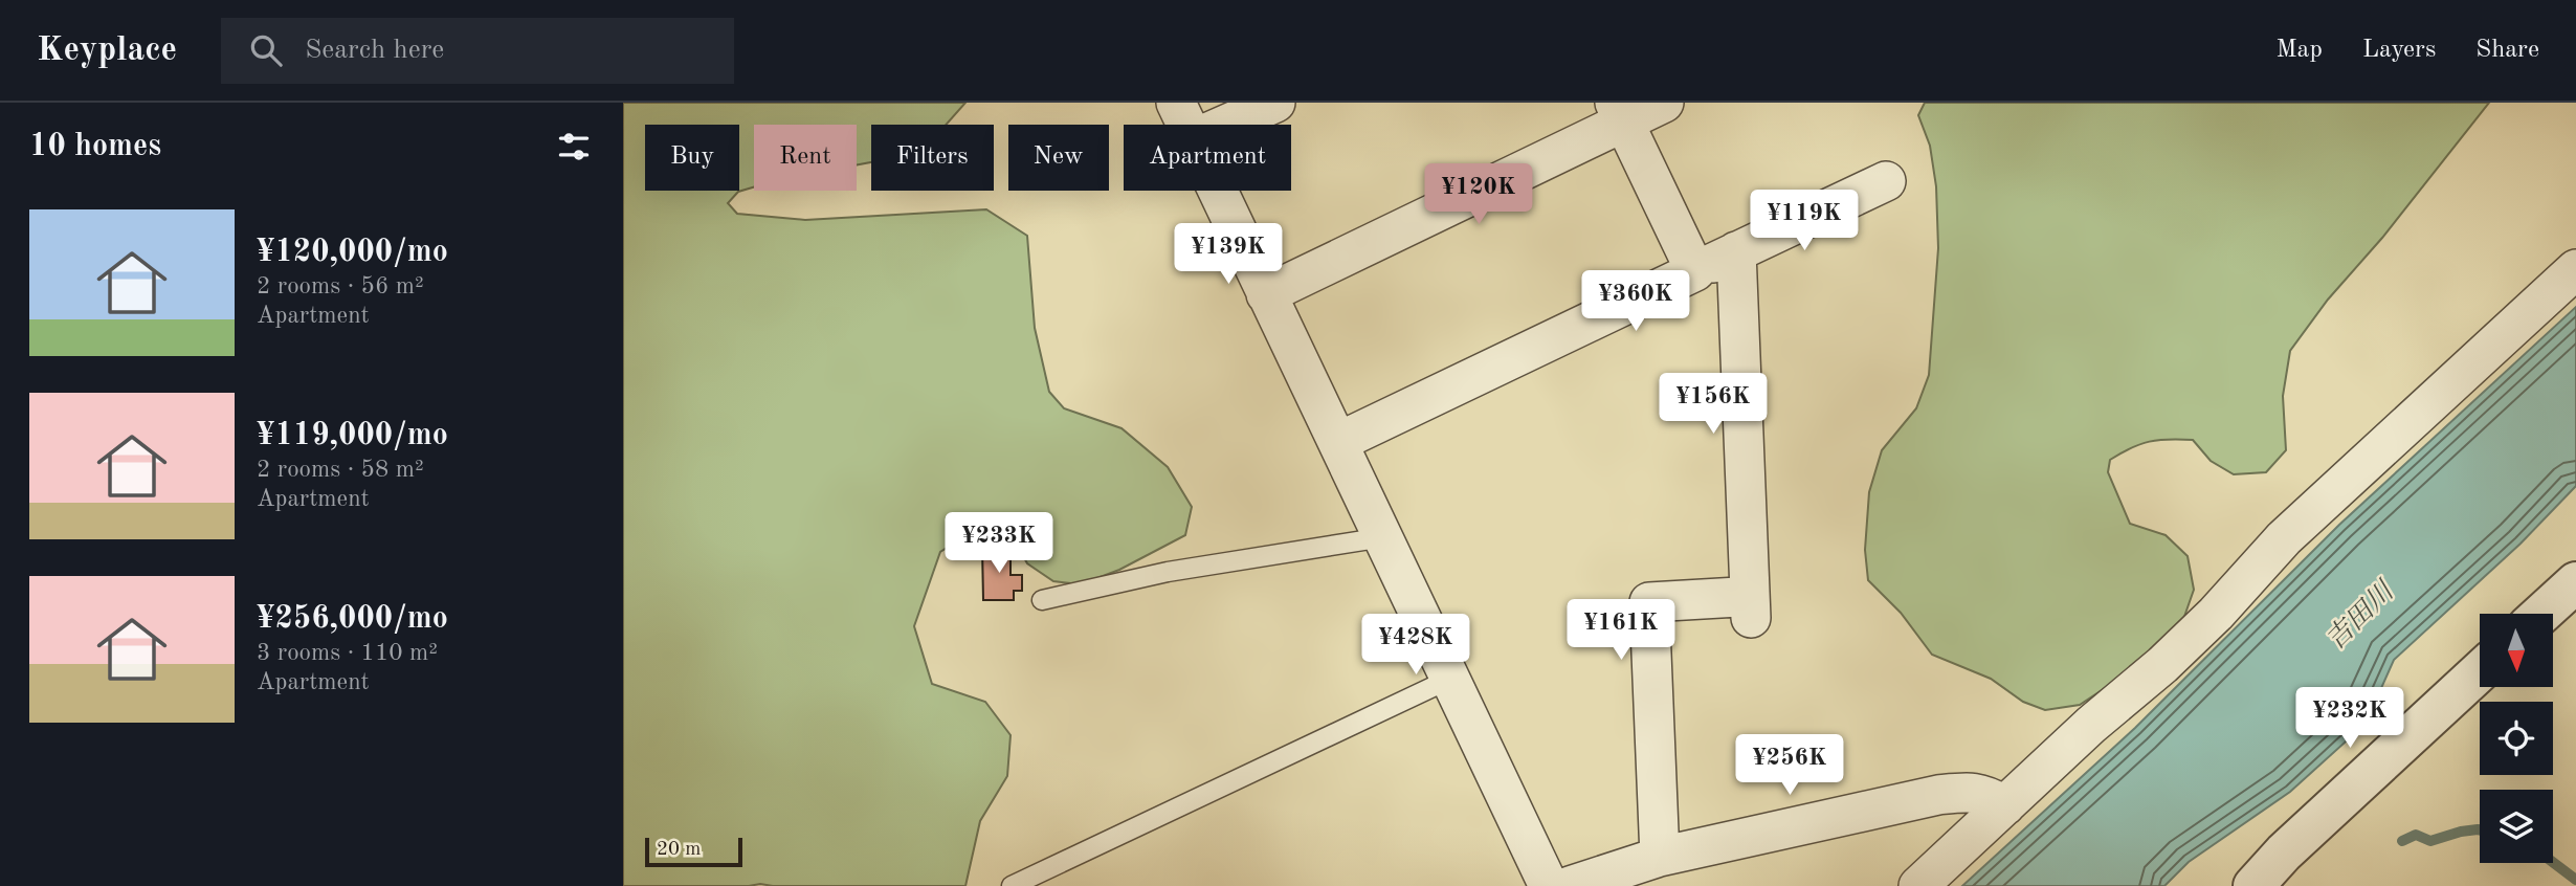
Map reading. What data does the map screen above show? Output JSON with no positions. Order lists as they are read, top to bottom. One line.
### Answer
{"water":["吉田川"],"scale_bar":"20 m","north":"bottom","page":{"header":"Keyplace","search":"Search here","nav":["Map","Layers","Share"],"heading":"10 homes","chip":["Buy","Rent","Filters","New","Apartment"],"price":["¥120K","¥119K","¥139K","¥360K","¥156K","¥233K","¥161K","¥428K","¥232K","¥256K"],"list":[{"name":"¥120,000/mo","note":"2 rooms · 56 m² · Apartment"},{"name":"¥119,000/mo","note":"2 rooms · 58 m² · Apartment"},{"name":"¥256,000/mo","note":"3 rooms · 110 m² · Apartment"}],"scale":"20 m"}}
